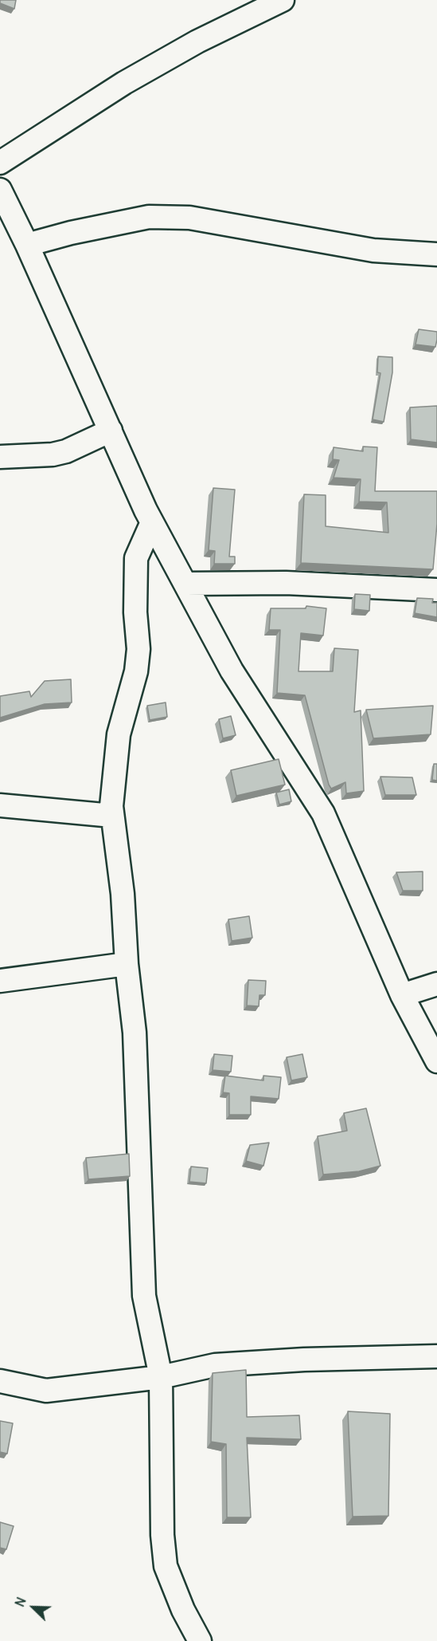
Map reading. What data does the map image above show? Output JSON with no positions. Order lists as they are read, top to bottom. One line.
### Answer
{"north":"top left"}
